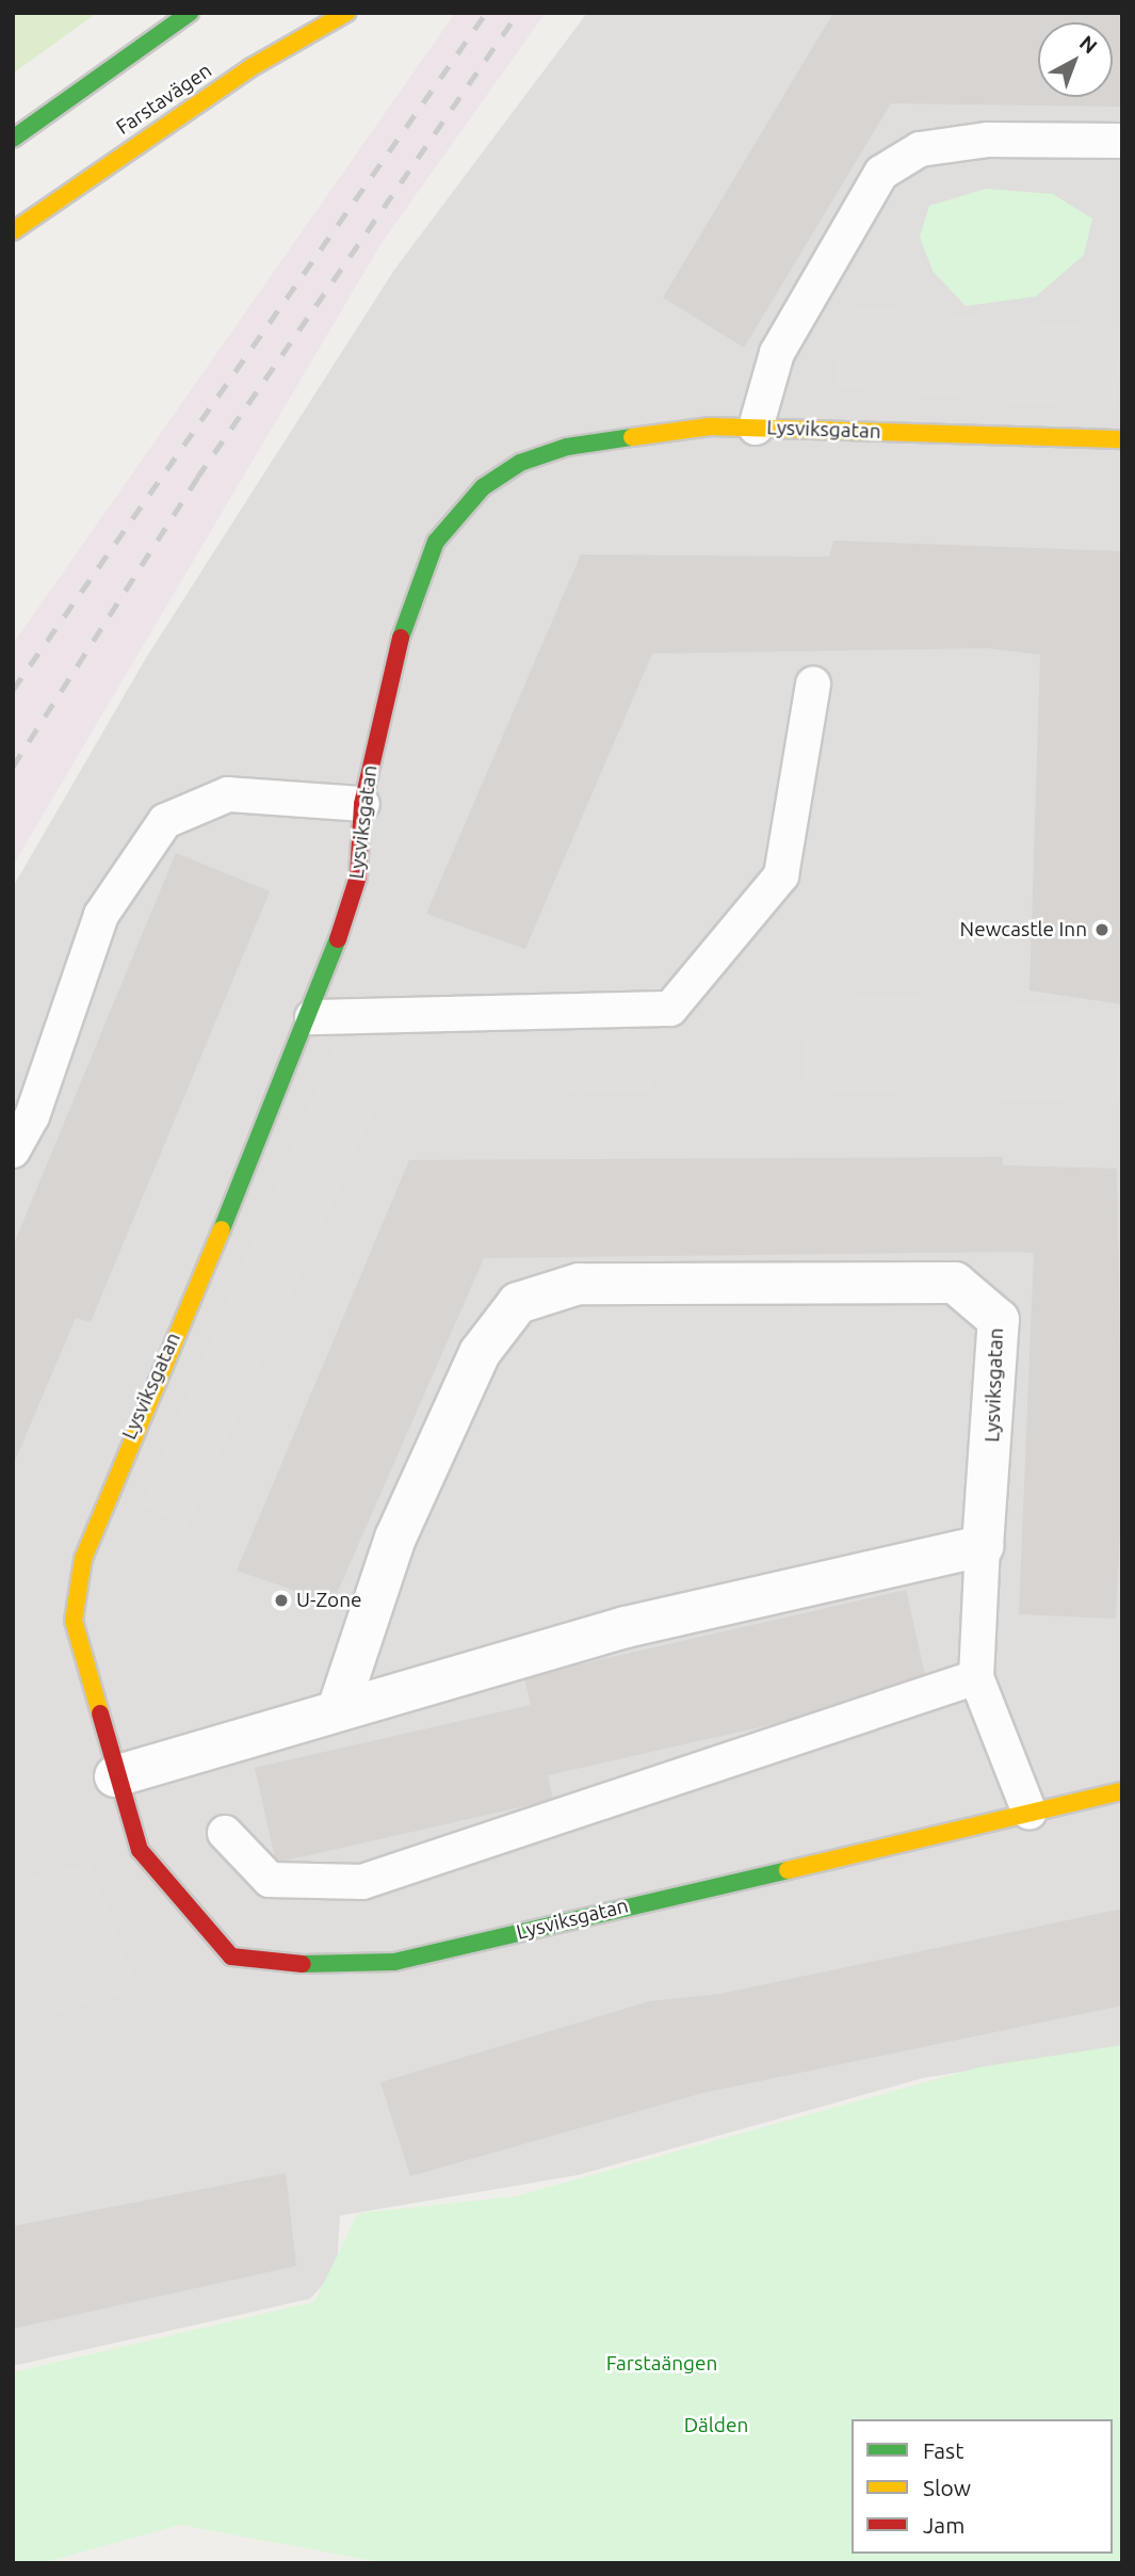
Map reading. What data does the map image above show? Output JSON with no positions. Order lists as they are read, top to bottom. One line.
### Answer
{"streets":{"street":["Farstavägen","Lysviksgatan"]},"parks":["Farstaängen","Dälden"],"places":["Newcastle Inn","U-Zone"],"legend":["Fast","Slow","Jam"],"north":"top right"}
